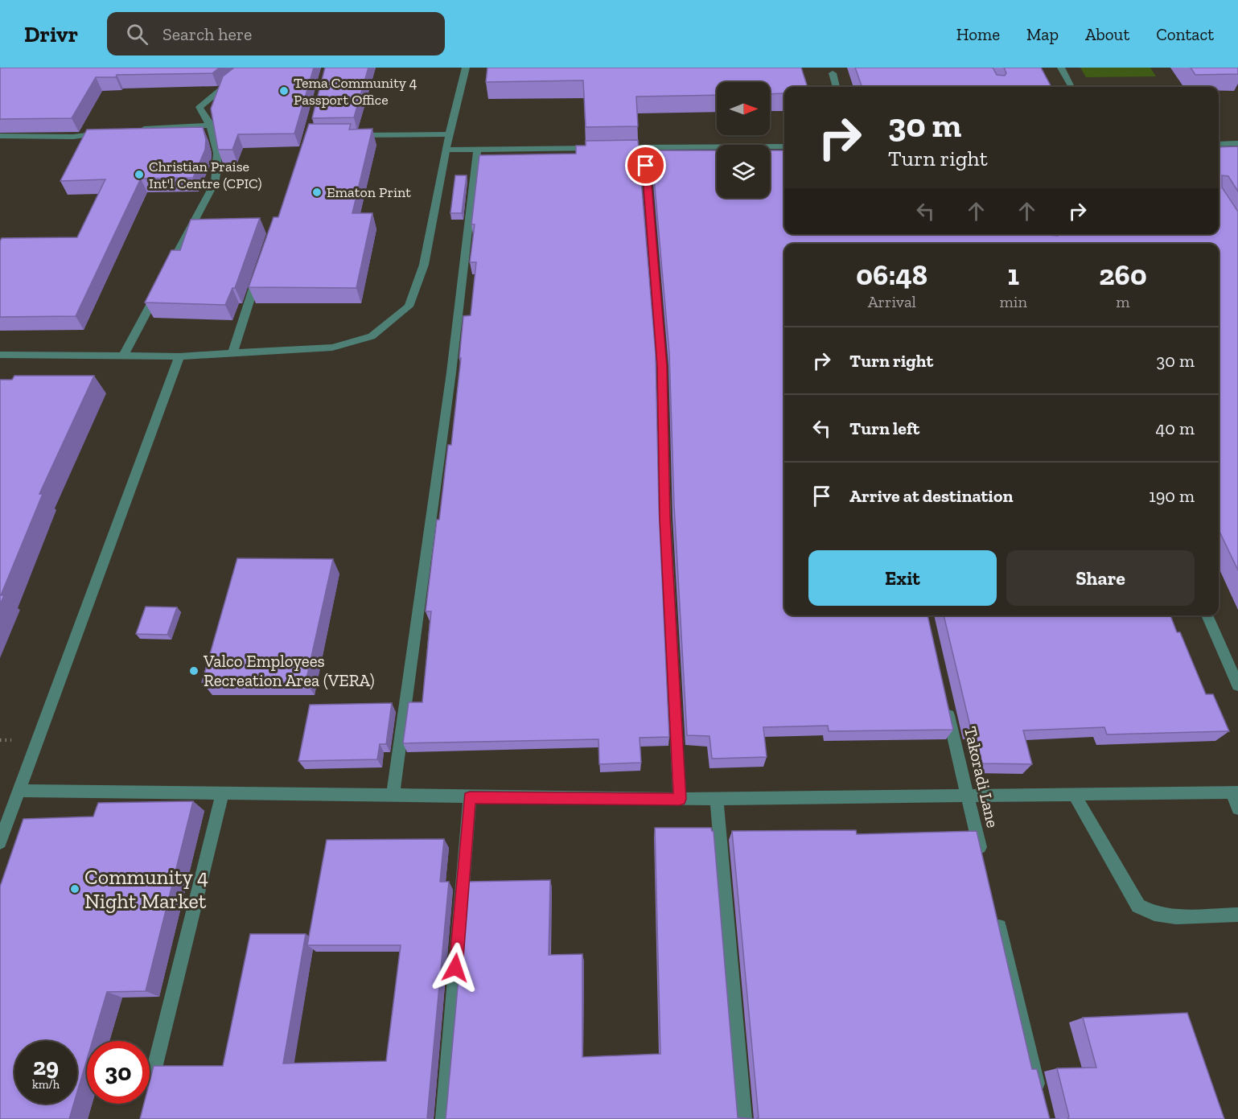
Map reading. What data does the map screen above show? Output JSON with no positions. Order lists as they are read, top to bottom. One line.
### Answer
{"streets":{"street":["Takoradi Lane"]},"places":["Tema Community 4 Passport Office","Christian Praise Int'l Centre (CPIC)","Ematon Print","Valco Employees Recreation Area (VERA)","Community 4 Night Market"],"north":"right","page":{"header":"Drivr","search":"Search here","nav":["Home","Map","About","Contact"],"turn":["30 m","Turn right"],"eta":["06:48","Arrival","1","min","260","m"],"list":[{"name":"Turn right","value":"30 m"},{"name":"Turn left","value":"40 m"},{"name":"Arrive at destination","value":"190 m"}],"buttons":["Exit","Share"],"speed":"29 km/h","limit":"30"}}
